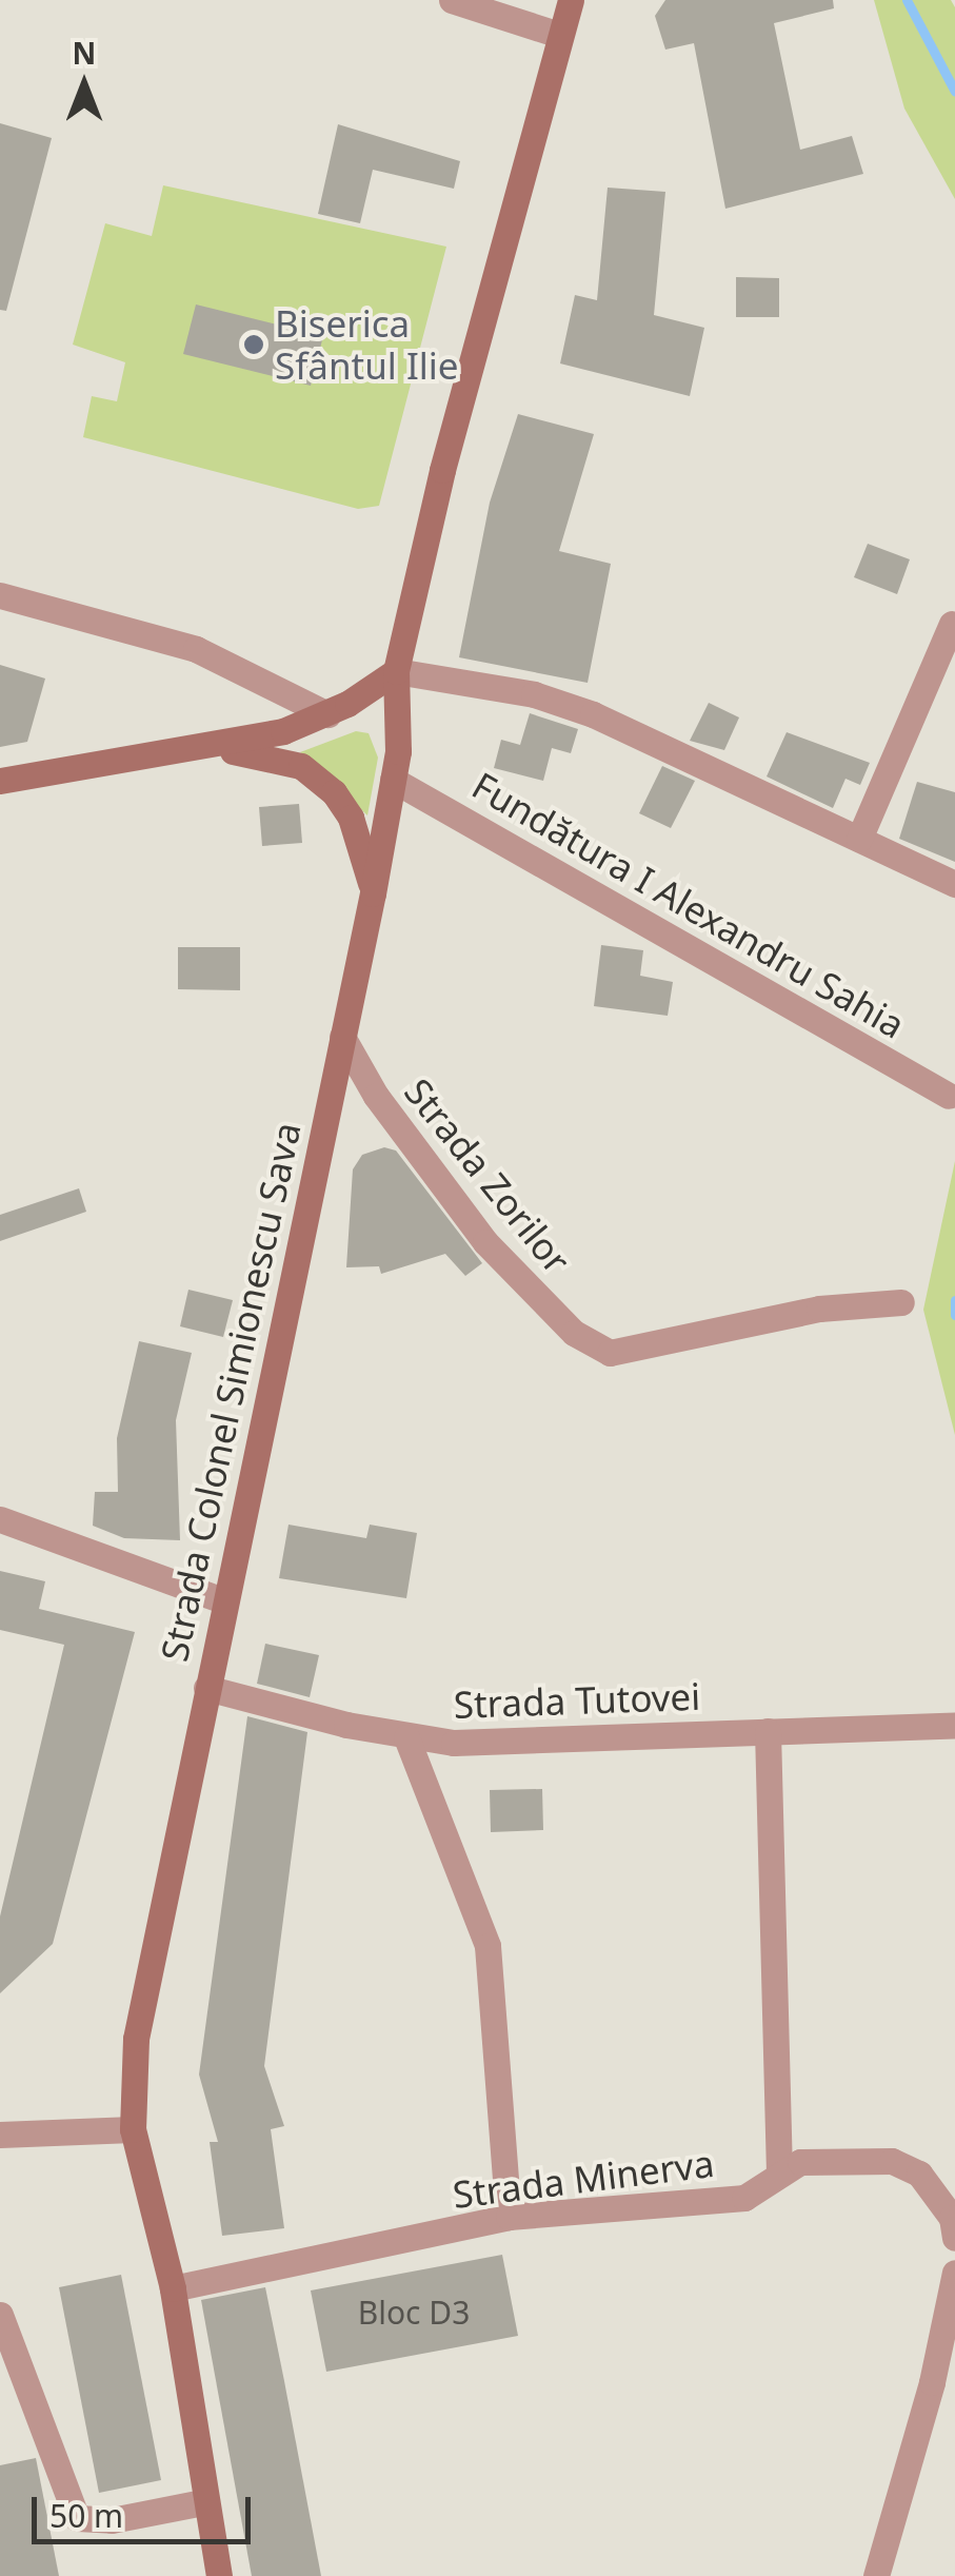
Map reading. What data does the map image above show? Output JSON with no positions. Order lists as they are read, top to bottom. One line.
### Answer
{"streets":{"main road":["Strada Colonel Simionescu Sava"],"street":["Fundătura I Alexandru Sahia","Strada Zorilor","Strada Tutovei","Strada Minerva"]},"crossings":[["Fundătura I Alexandru Sahia","Strada Colonel Simionescu Sava"],["Strada Zorilor","Strada Colonel Simionescu Sava"],["Strada Colonel Simionescu Sava","Strada Tutovei"],["Strada Colonel Simionescu Sava","Strada Minerva"]],"places":["Biserica Sfântul Ilie"],"house_numbers":["Bloc D3"],"scale_bar":"50 m","north":"top"}
